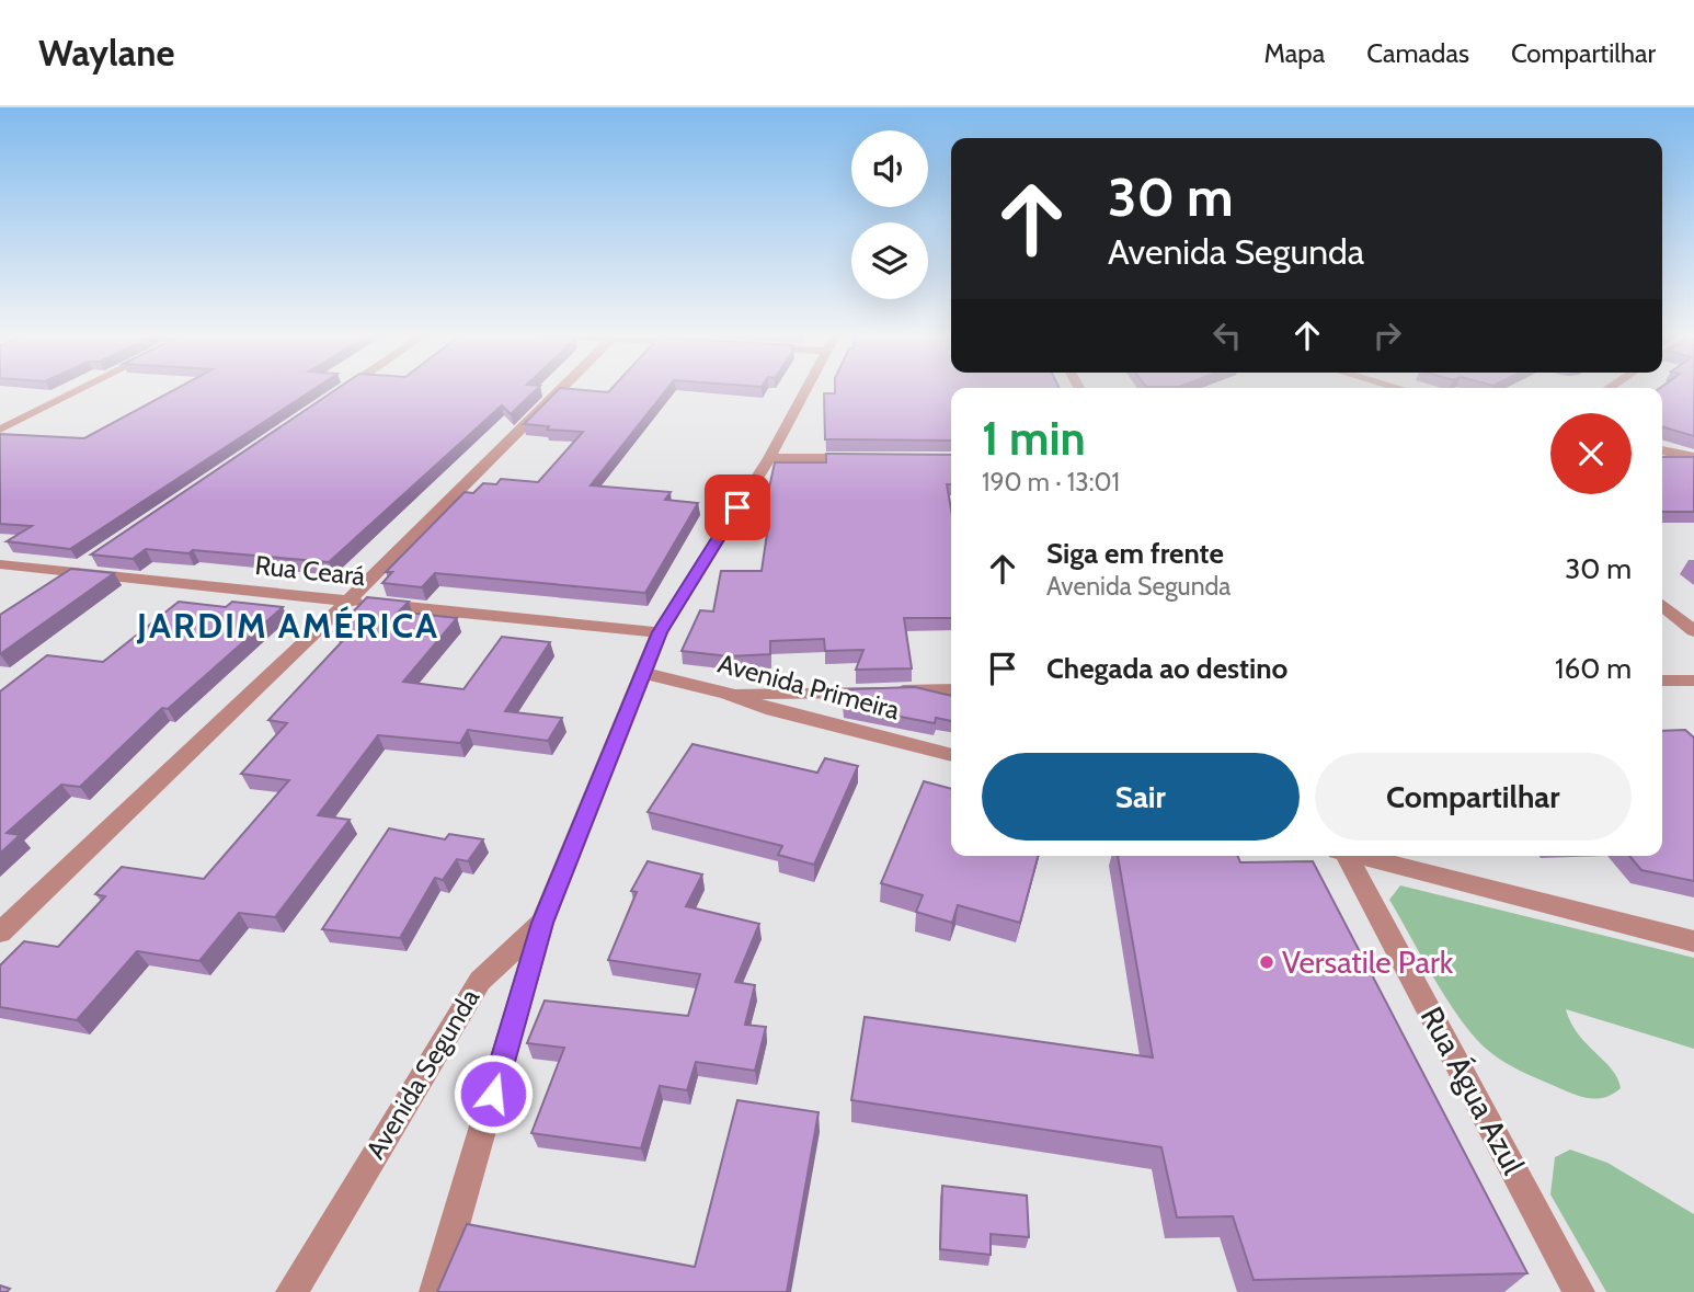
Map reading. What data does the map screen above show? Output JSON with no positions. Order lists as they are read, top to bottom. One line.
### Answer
{"streets":{"street":["Rua Ceará","Avenida Primeira","Avenida Segunda","Rua Água Azul"]},"crossings":[["Rua Ceará","Avenida Segunda"],["Avenida Primeira","Avenida Segunda"]],"districts":["JARDIM AMÉRICA"],"places":["Versatile Park"],"page":{"header":"Waylane","nav":["Mapa","Camadas","Compartilhar"],"turn":["30 m","Avenida Segunda"],"heading":["1 min","190 m · 13:01"],"list":[{"name":"Siga em frente","note":"Avenida Segunda","value":"30 m"},{"name":"Chegada ao destino","value":"160 m"}],"buttons":["Sair","Compartilhar"]}}
